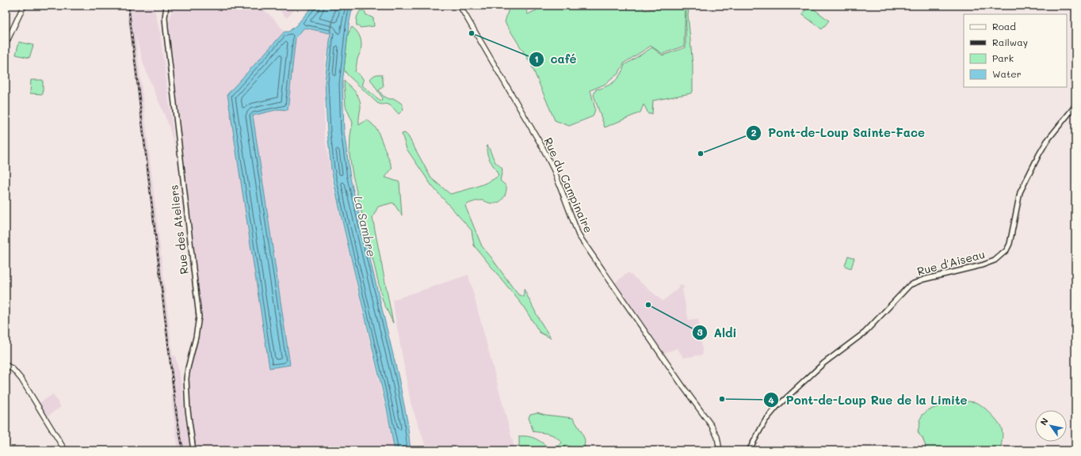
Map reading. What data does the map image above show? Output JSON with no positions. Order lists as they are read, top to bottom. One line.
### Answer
{"streets":{"main road":["Rue du Campinaire"],"street":["Rue des Ateliers","Rue d'Aiseau"]},"water":["La Sambre"],"places":["café","Pont-de-Loup Sainte-Face","Aldi","Pont-de-Loup Rue de la Limite"],"legend":["Road","Railway","Park","Water"],"north":"top left"}
